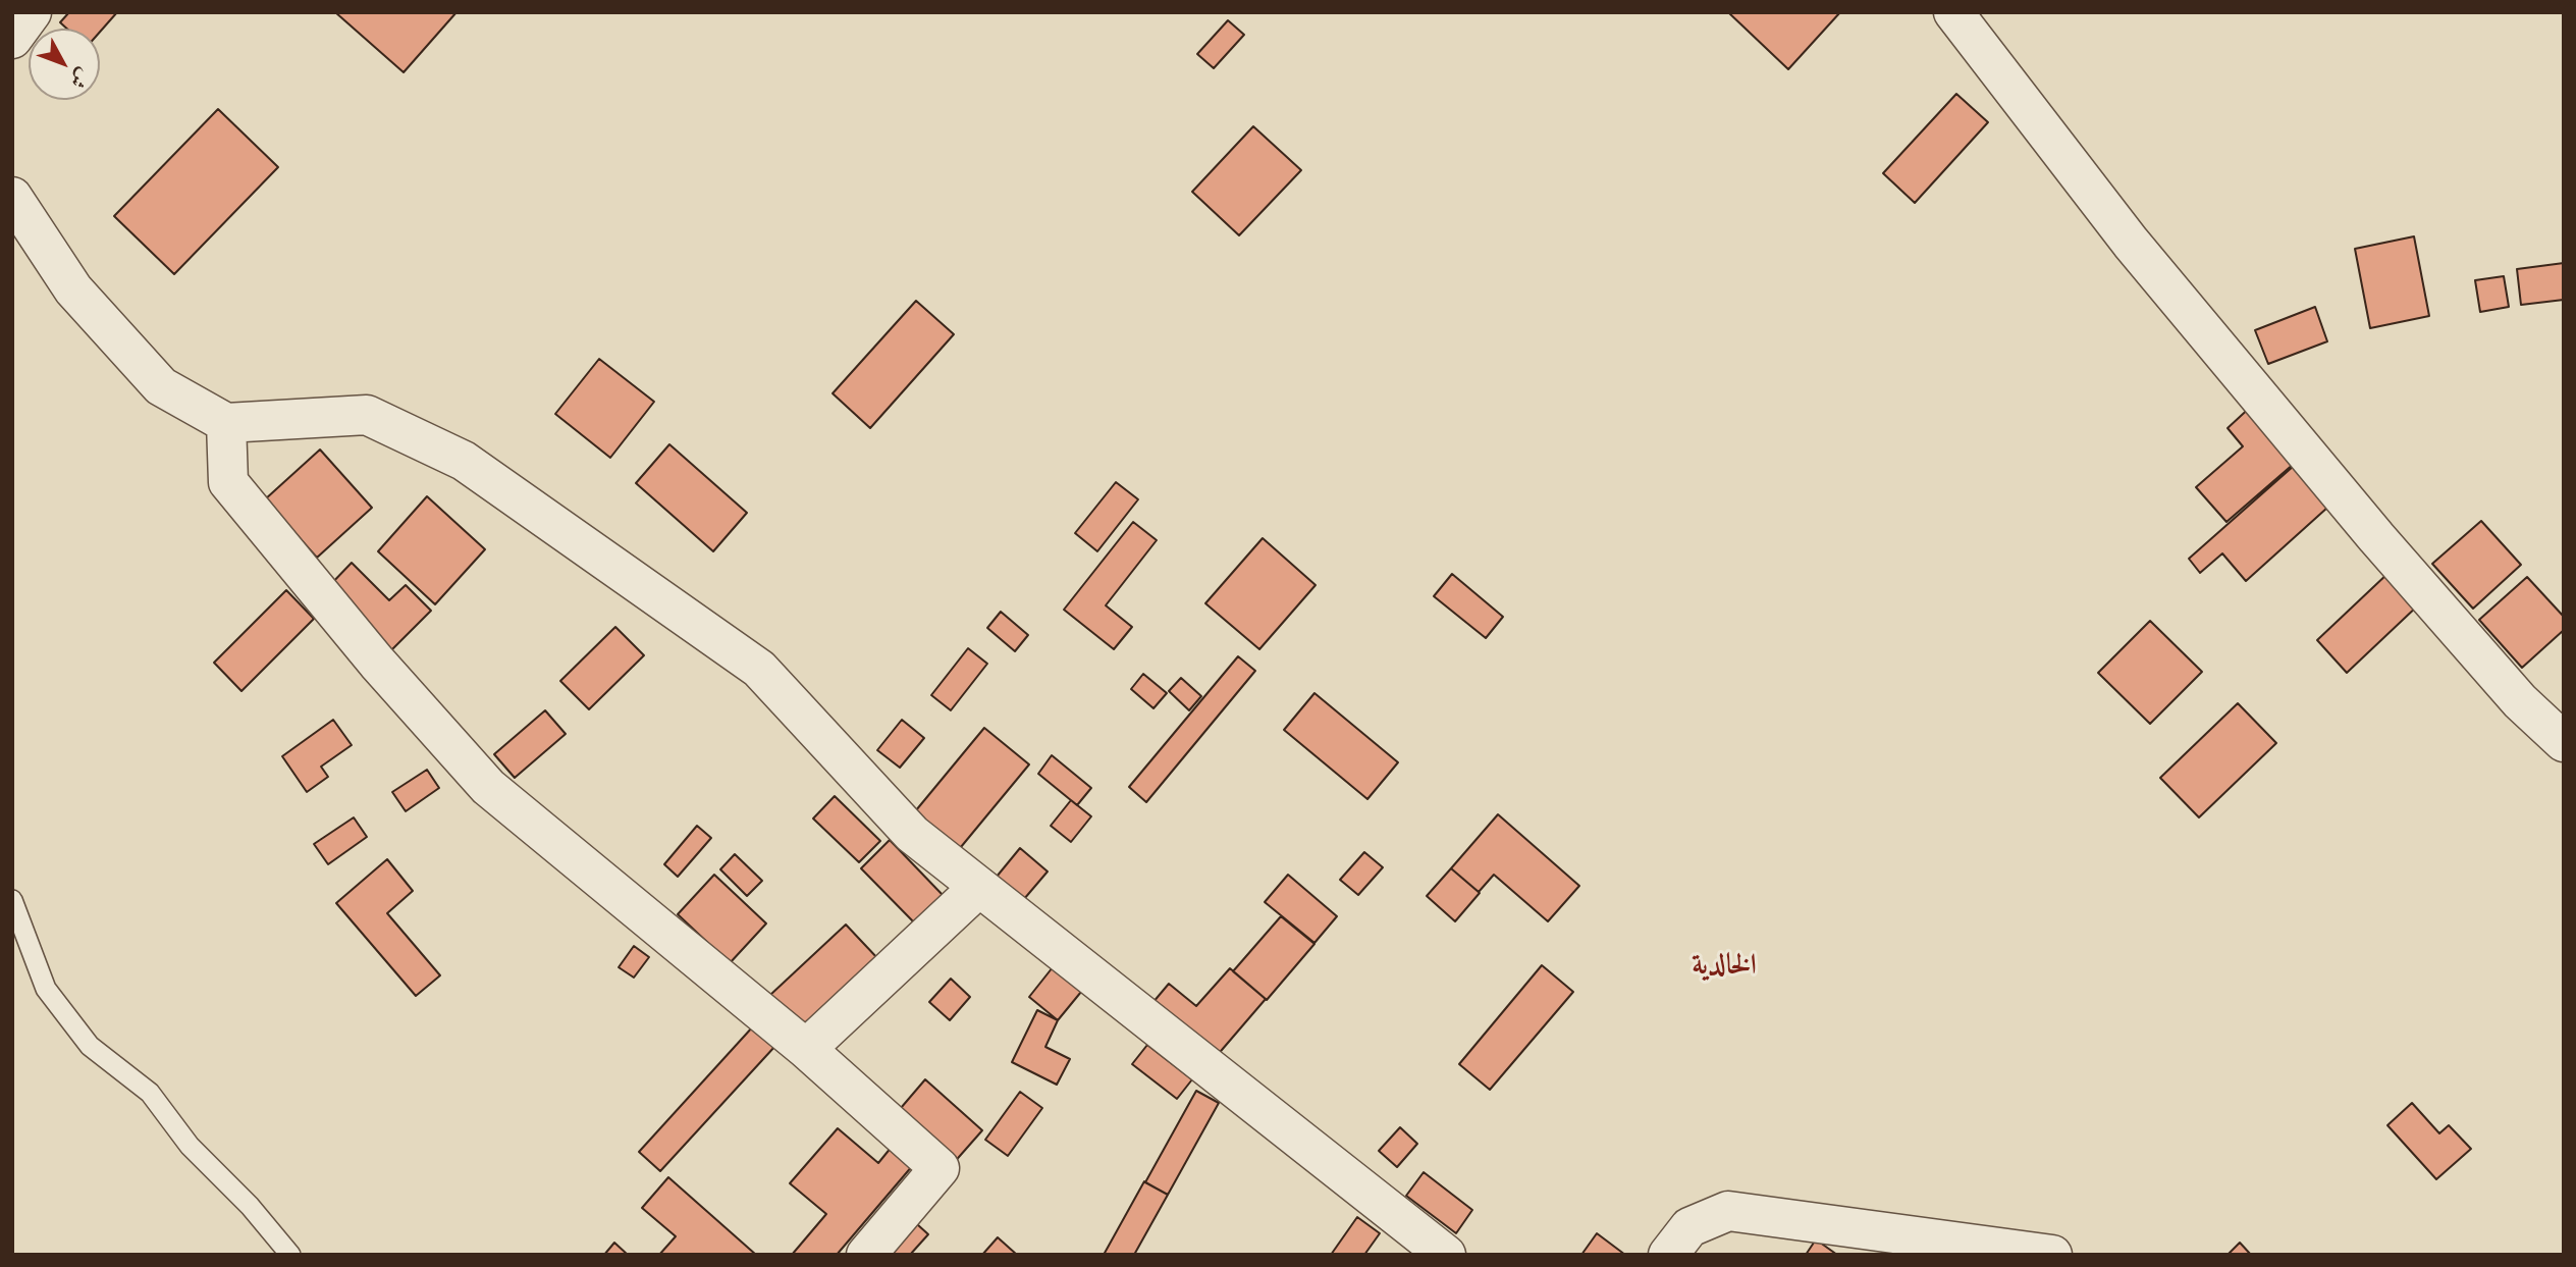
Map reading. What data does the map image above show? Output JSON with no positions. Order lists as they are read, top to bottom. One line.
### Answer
{"districts":["الخالدية"],"north":"bottom right"}
